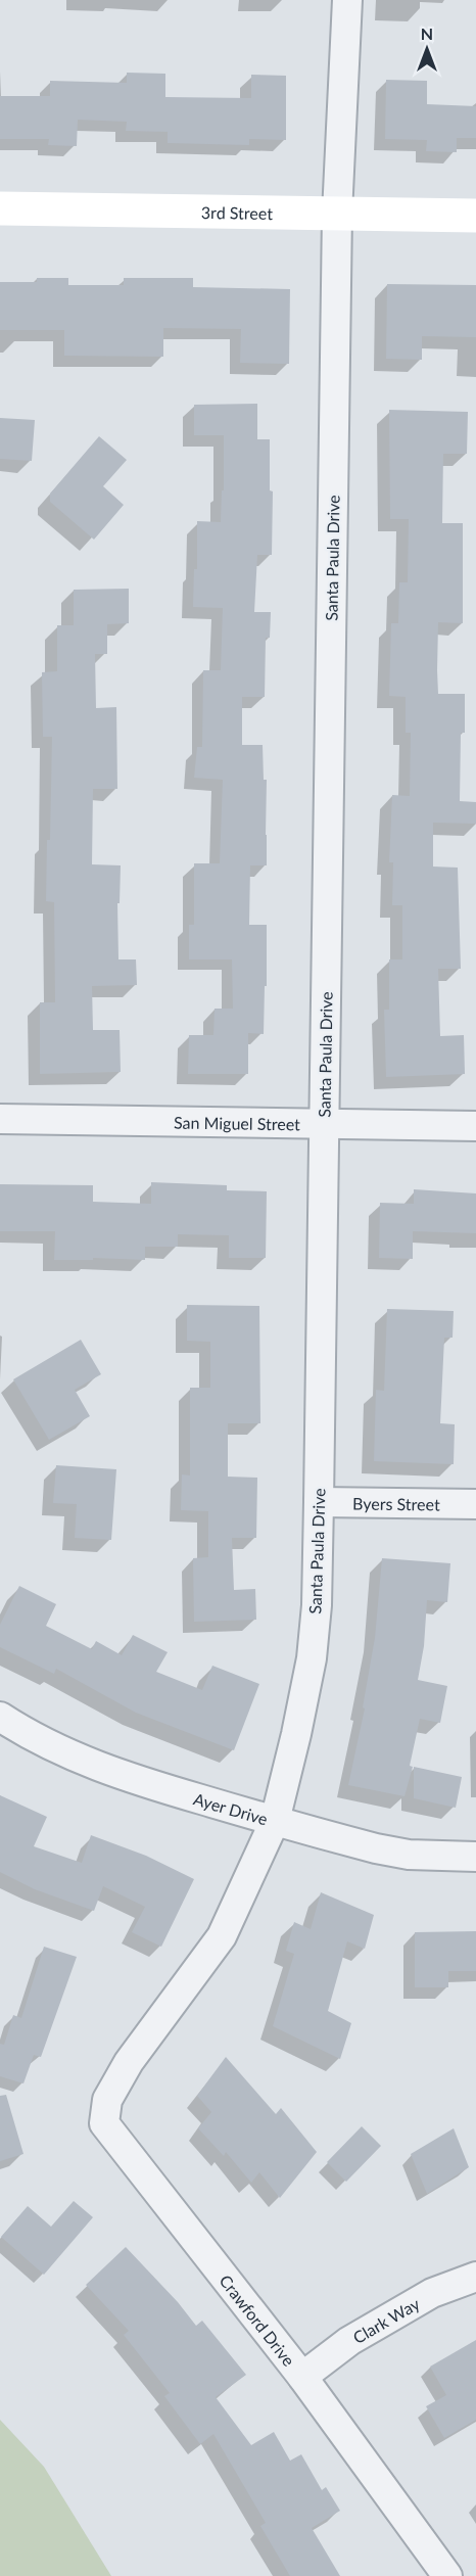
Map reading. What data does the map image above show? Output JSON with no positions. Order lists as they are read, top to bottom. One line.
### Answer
{"streets":{"street":["3rd Street","Santa Paula Drive","San Miguel Street","Byers Street","Ayer Drive","Crawford Drive","Clark Way"]},"crossings":[["3rd Street","Santa Paula Drive"],["Santa Paula Drive","San Miguel Street"],["Santa Paula Drive","Byers Street"],["Santa Paula Drive","Ayer Drive"],["Santa Paula Drive","Crawford Drive"],["Crawford Drive","Clark Way"]],"north":"top"}
